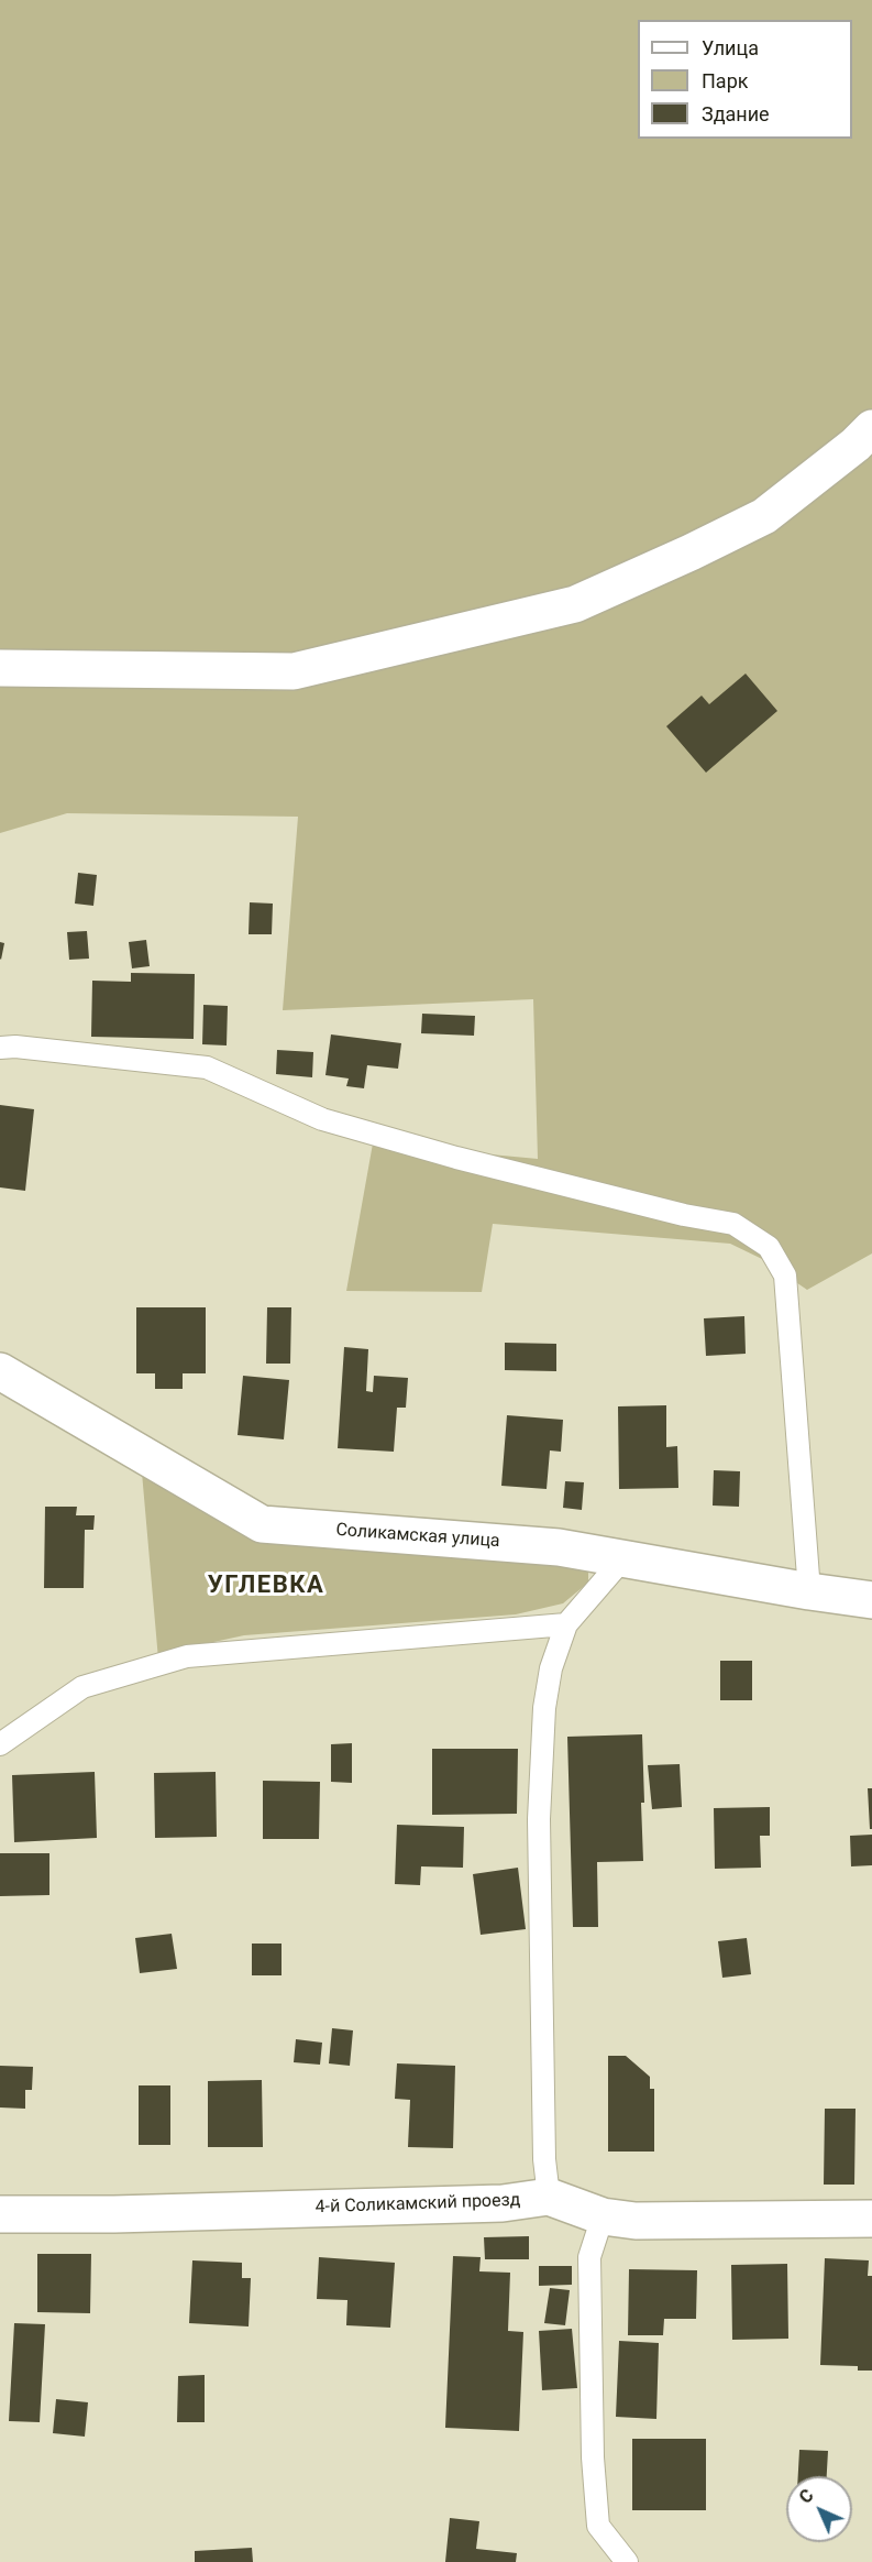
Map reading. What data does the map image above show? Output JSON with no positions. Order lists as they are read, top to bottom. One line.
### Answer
{"streets":{"street":["Соликамская улица","4-й Соликамский проезд"]},"districts":["УГЛЕВКА"],"legend":["Улица","Парк","Здание"],"north":"top left"}
